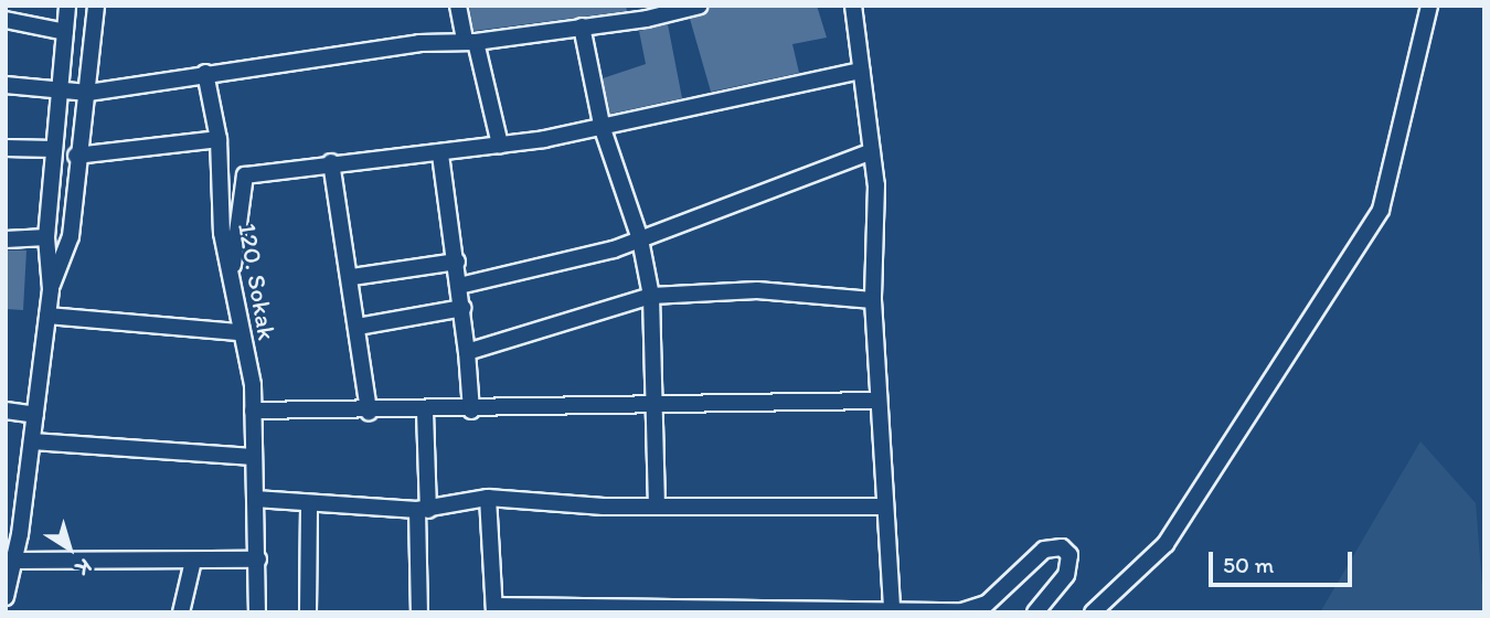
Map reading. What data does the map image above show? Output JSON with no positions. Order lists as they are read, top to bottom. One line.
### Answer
{"streets":{"street":["120. Sokak"]},"scale_bar":"50 m","north":"bottom right"}
